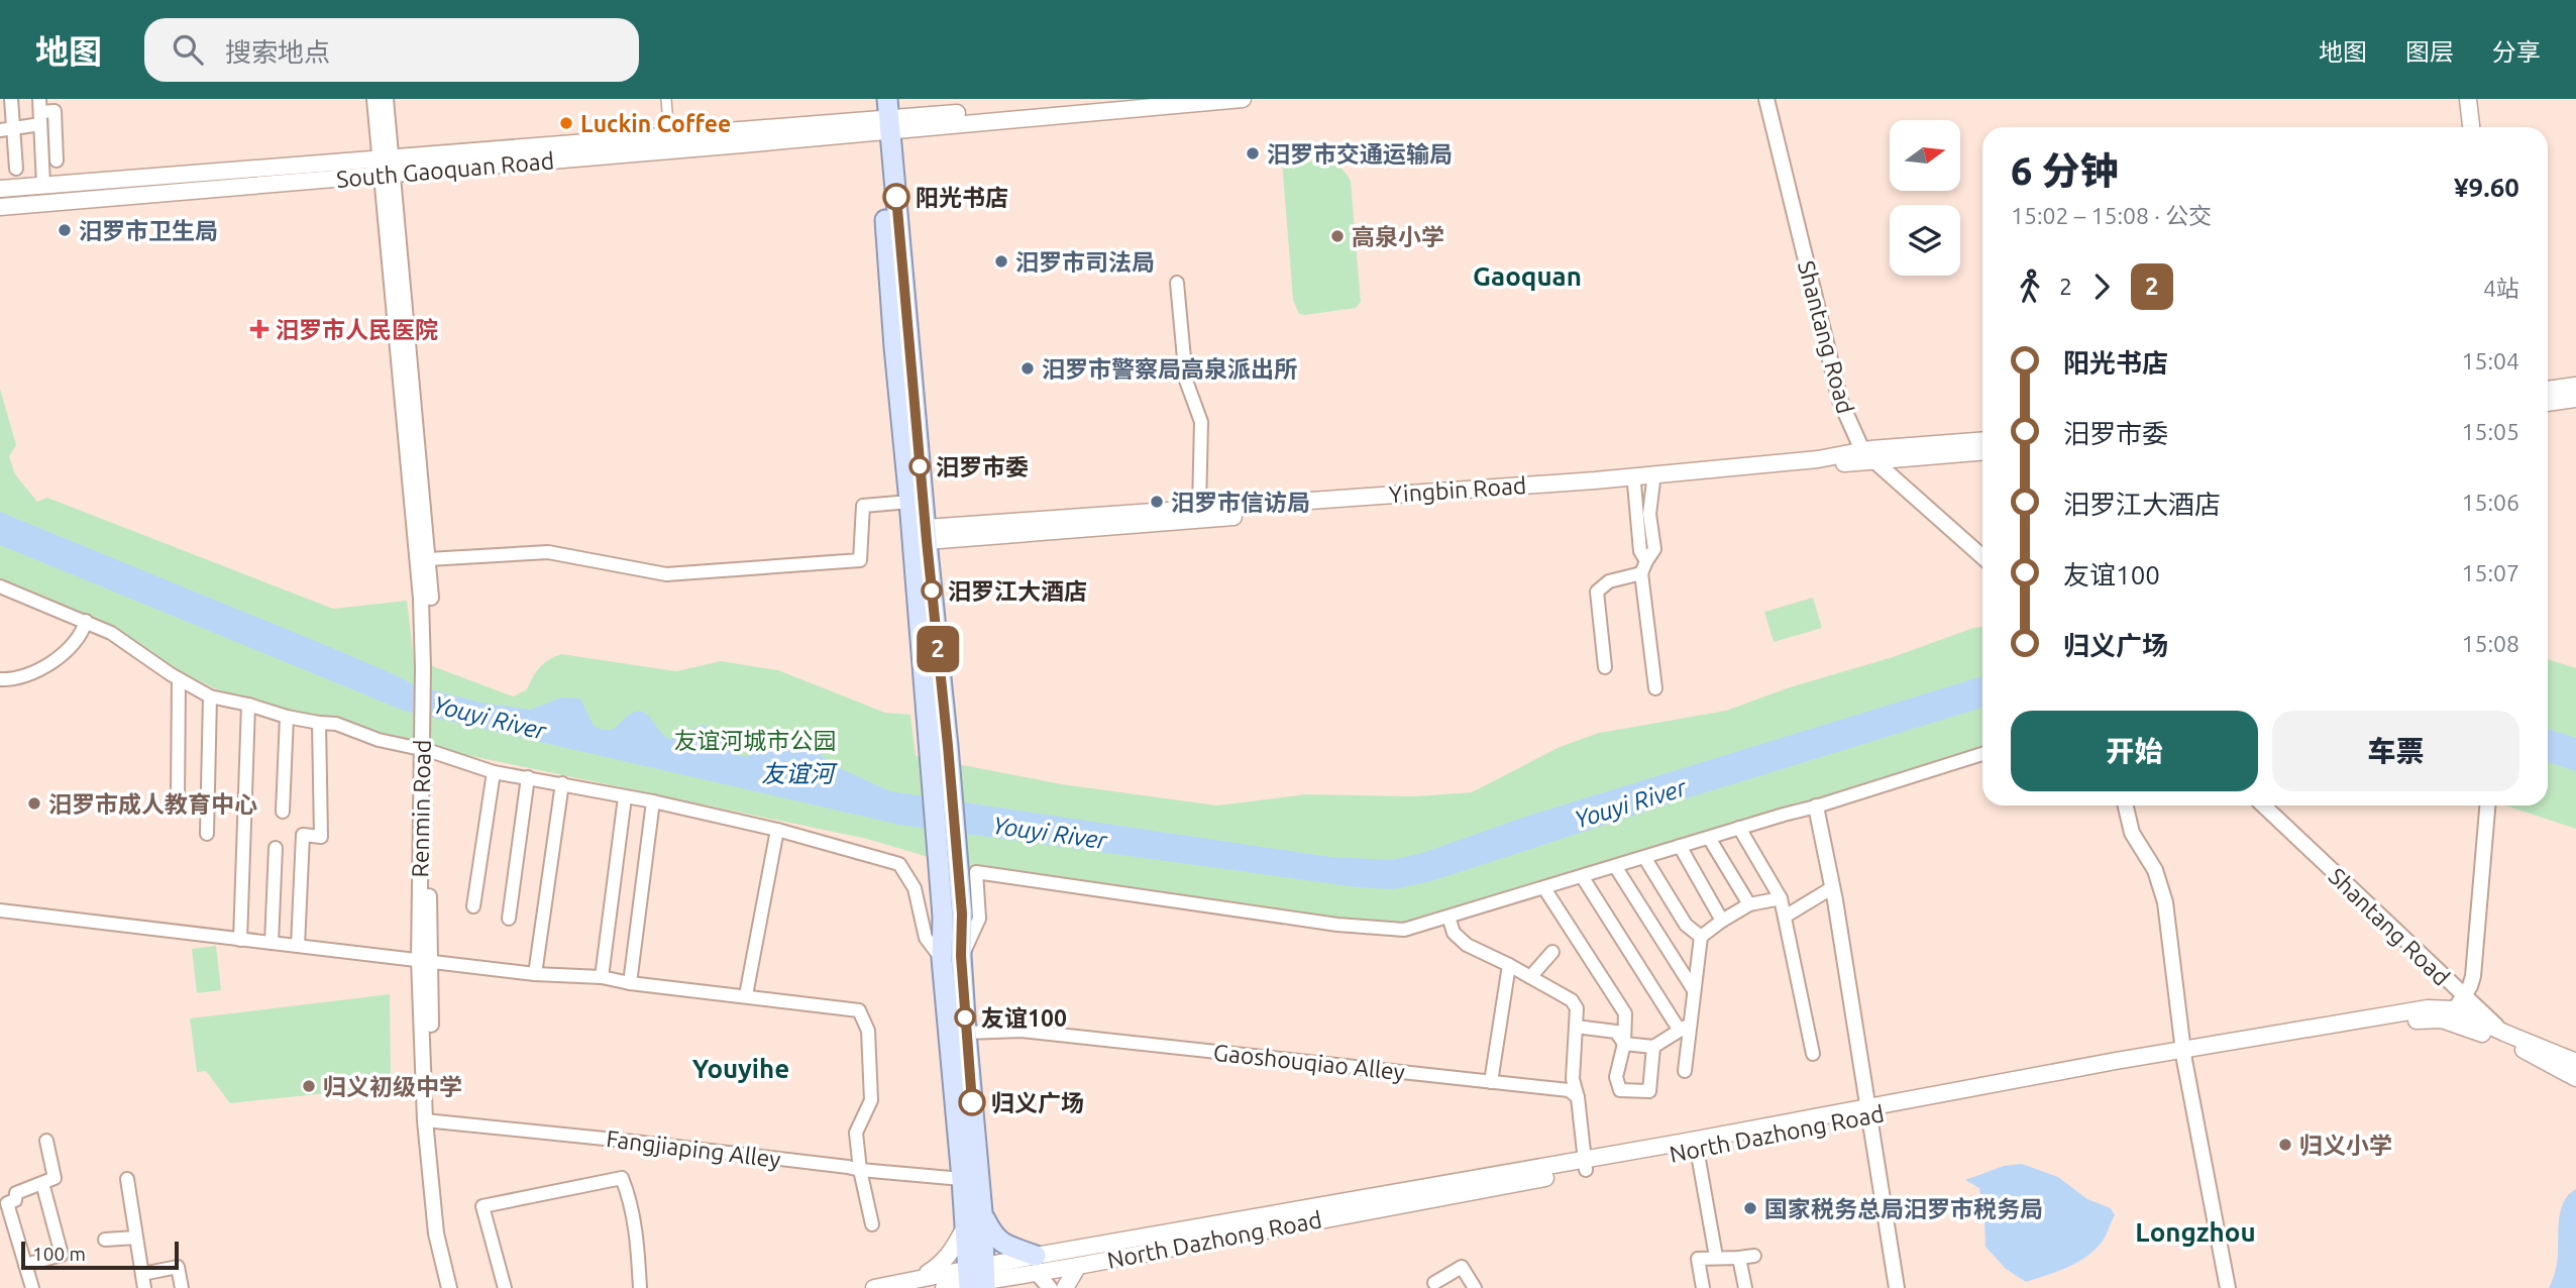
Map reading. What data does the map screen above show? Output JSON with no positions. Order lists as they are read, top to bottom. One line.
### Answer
{"streets":{"main road":["South Gaoquan Road","Yingbin Road","North Dazhong Road"],"street":["Shantang Road","Renmin Road","Gaoshouqiao Alley","Fangjiaping Alley"]},"crossings":[["South Gaoquan Road","Renmin Road"],["Shantang Road","Yingbin Road"],["Shantang Road","North Dazhong Road"],["Renmin Road","Fangjiaping Alley"]],"districts":["Gaoquan","Youyihe","Longzhou"],"water":["Youyi River","友谊河"],"parks":["友谊河城市公园"],"places":{"other":["Luckin Coffee","汨罗市交通运输局","阳光书店","汨罗市卫生局","高泉小学","汨罗市司法局","汨罗市警察局高泉派出所","汨罗市委","汨罗市信访局","汨罗江大酒店","汨罗市成人教育中心","友谊100","归义初级中学","归义广场","归义小学","国家税务总局汨罗市税务局"],"health":["汨罗市人民医院"]},"lines":["bus line 2"],"scale_bar":"100 m","north":"right","page":{"header":"地图","search":"搜索地点","nav":["地图","图层","分享"],"on_map":"2","heading":["6 分钟","15:02 – 15:08 · 公交","¥9.60"],"legs":["2","2","4站"],"list":[{"name":"阳光书店","value":"15:04"},{"name":"汨罗市委","value":"15:05"},{"name":"汨罗江大酒店","value":"15:06"},{"name":"友谊100","value":"15:07"},{"name":"归义广场","value":"15:08"}],"buttons":["开始","车票"],"scale":"100 m"}}
